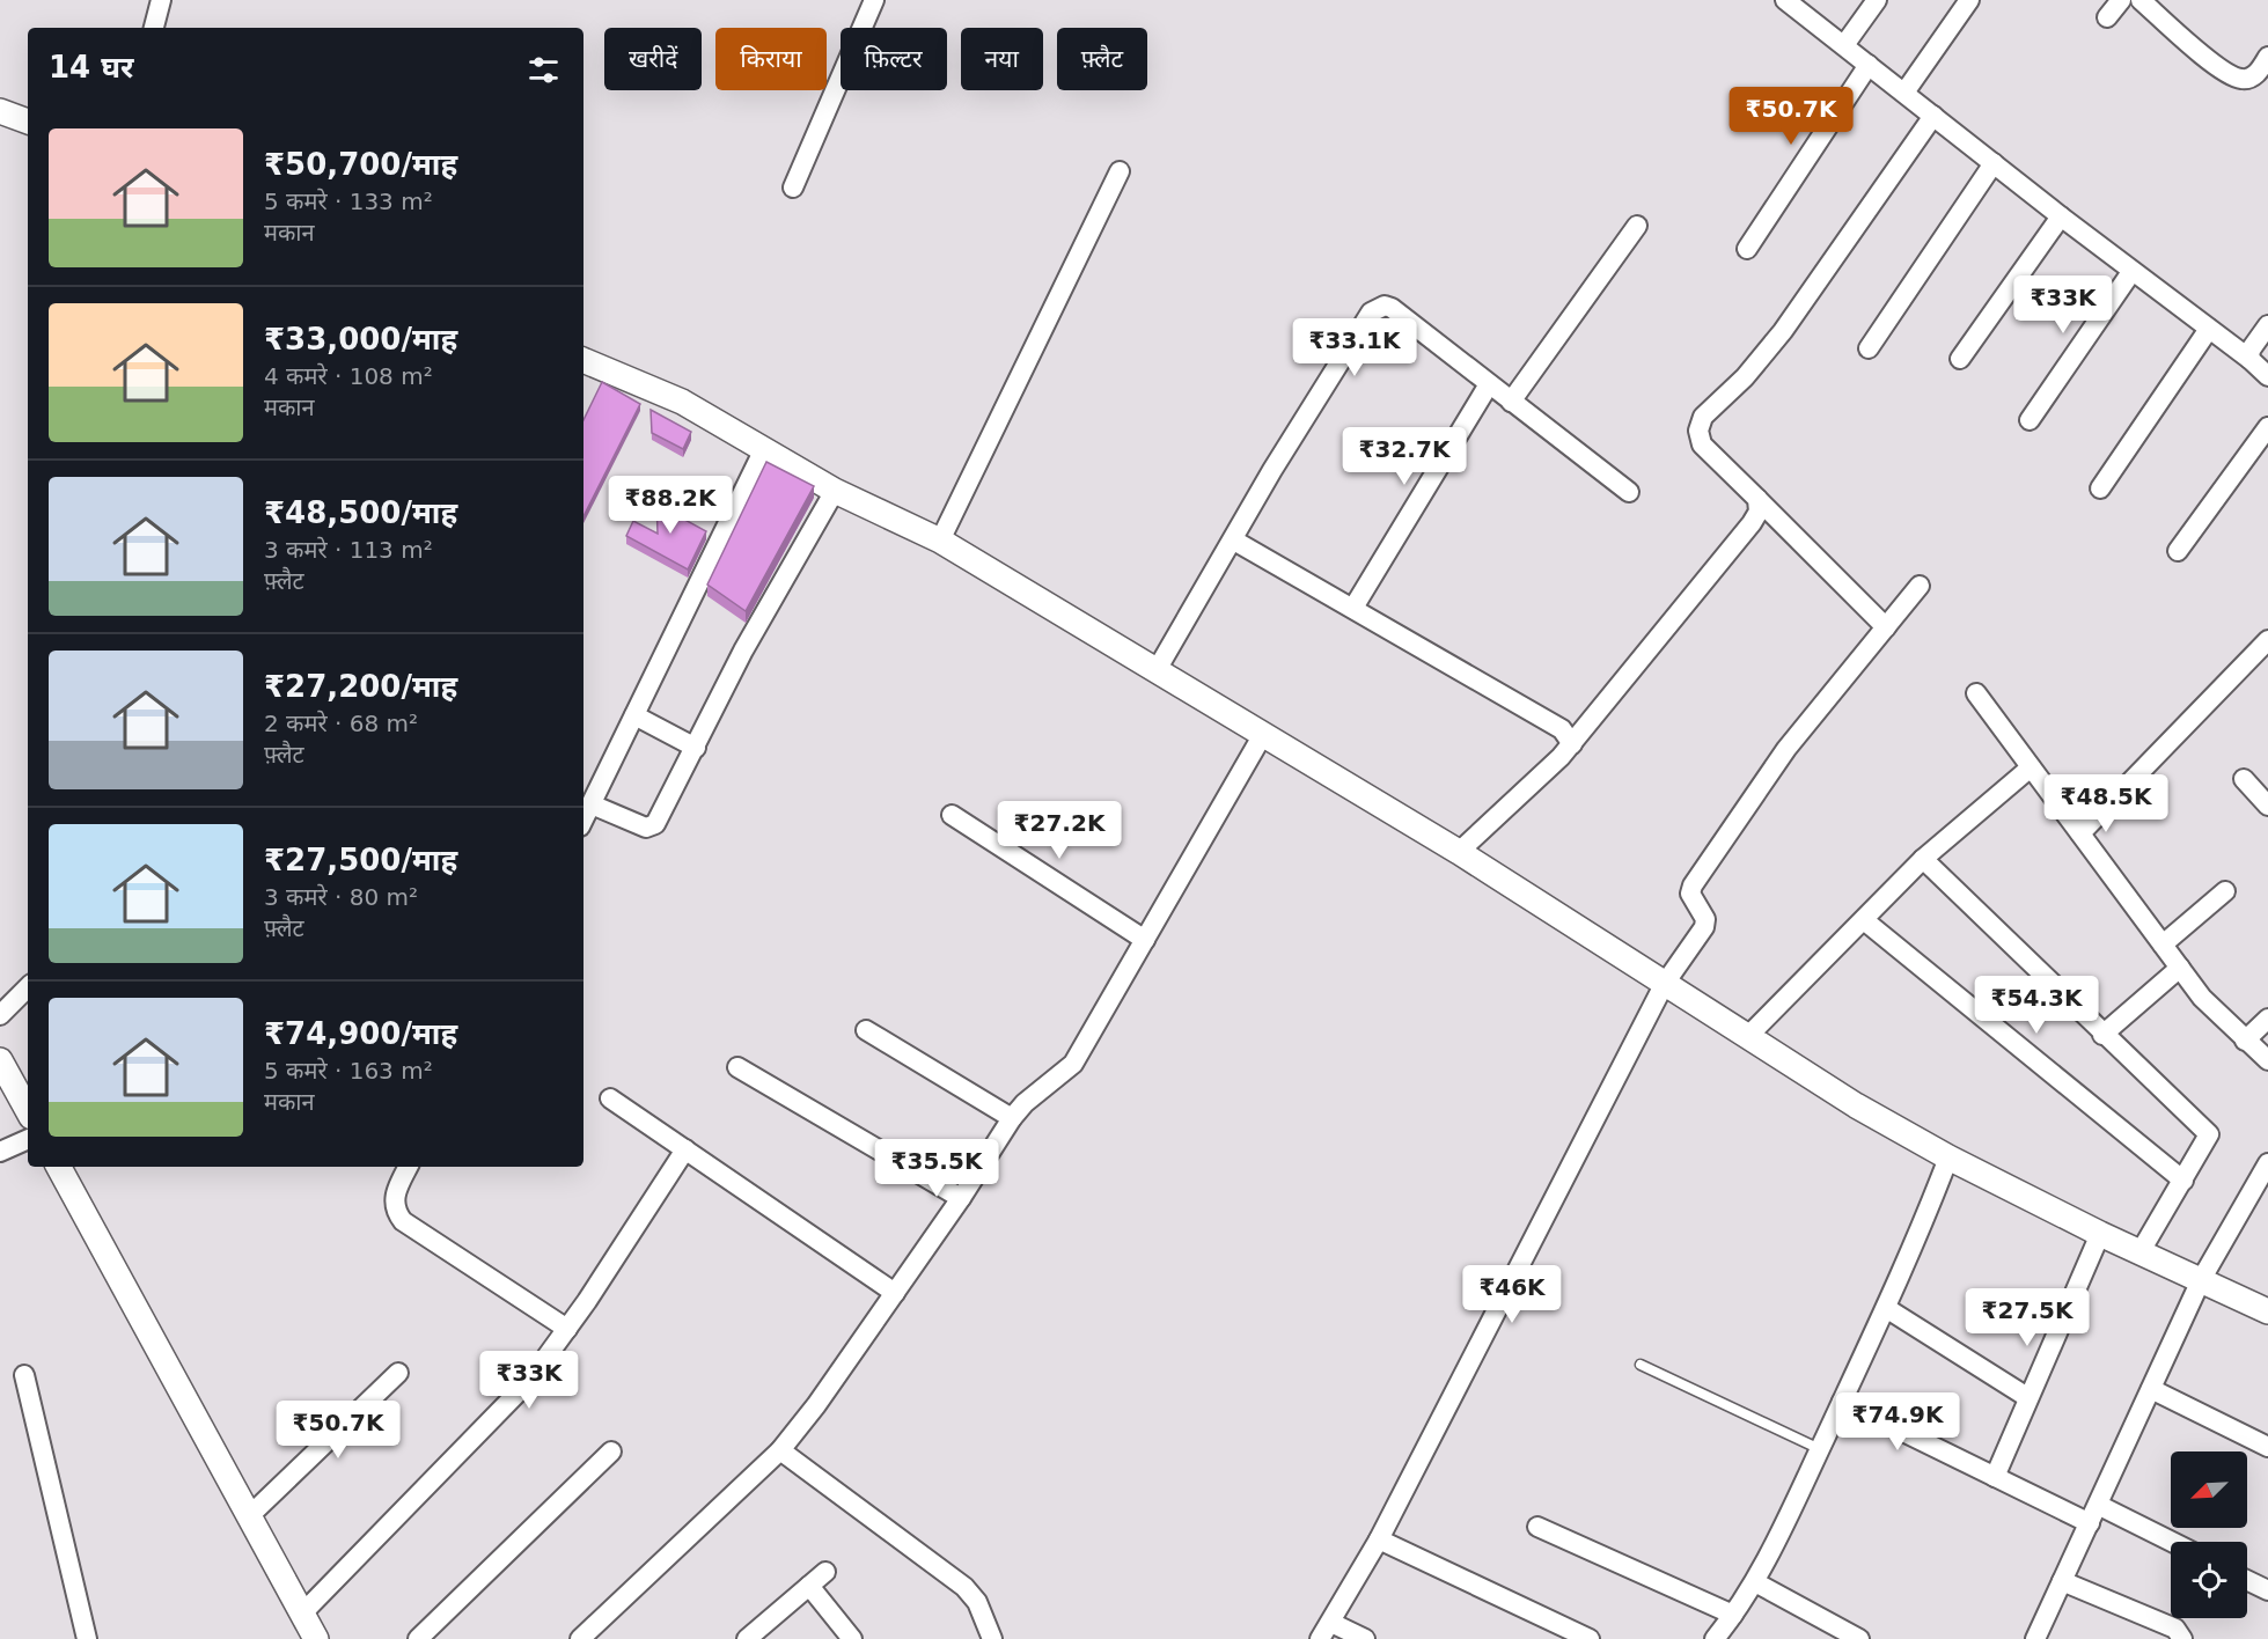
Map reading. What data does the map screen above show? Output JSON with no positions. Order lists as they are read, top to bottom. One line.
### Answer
{"north":"bottom left","page":{"chip":["खरीदें","किराया","फ़िल्टर","नया","फ़्लैट"],"heading":"14 घर","price":["₹50.7K","₹33K","₹33.1K","₹32.7K","₹88.2K","₹48.5K","₹27.2K","₹54.3K","₹35.5K","₹46K","₹27.5K","₹33K","₹74.9K","₹50.7K"],"list":[{"name":"₹50,700/माह","note":"5 कमरे · 133 m² · मकान"},{"name":"₹33,000/माह","note":"4 कमरे · 108 m² · मकान"},{"name":"₹48,500/माह","note":"3 कमरे · 113 m² · फ़्लैट"},{"name":"₹27,200/माह","note":"2 कमरे · 68 m² · फ़्लैट"},{"name":"₹27,500/माह","note":"3 कमरे · 80 m² · फ़्लैट"},{"name":"₹74,900/माह","note":"5 कमरे · 163 m² · मकान"}]}}
